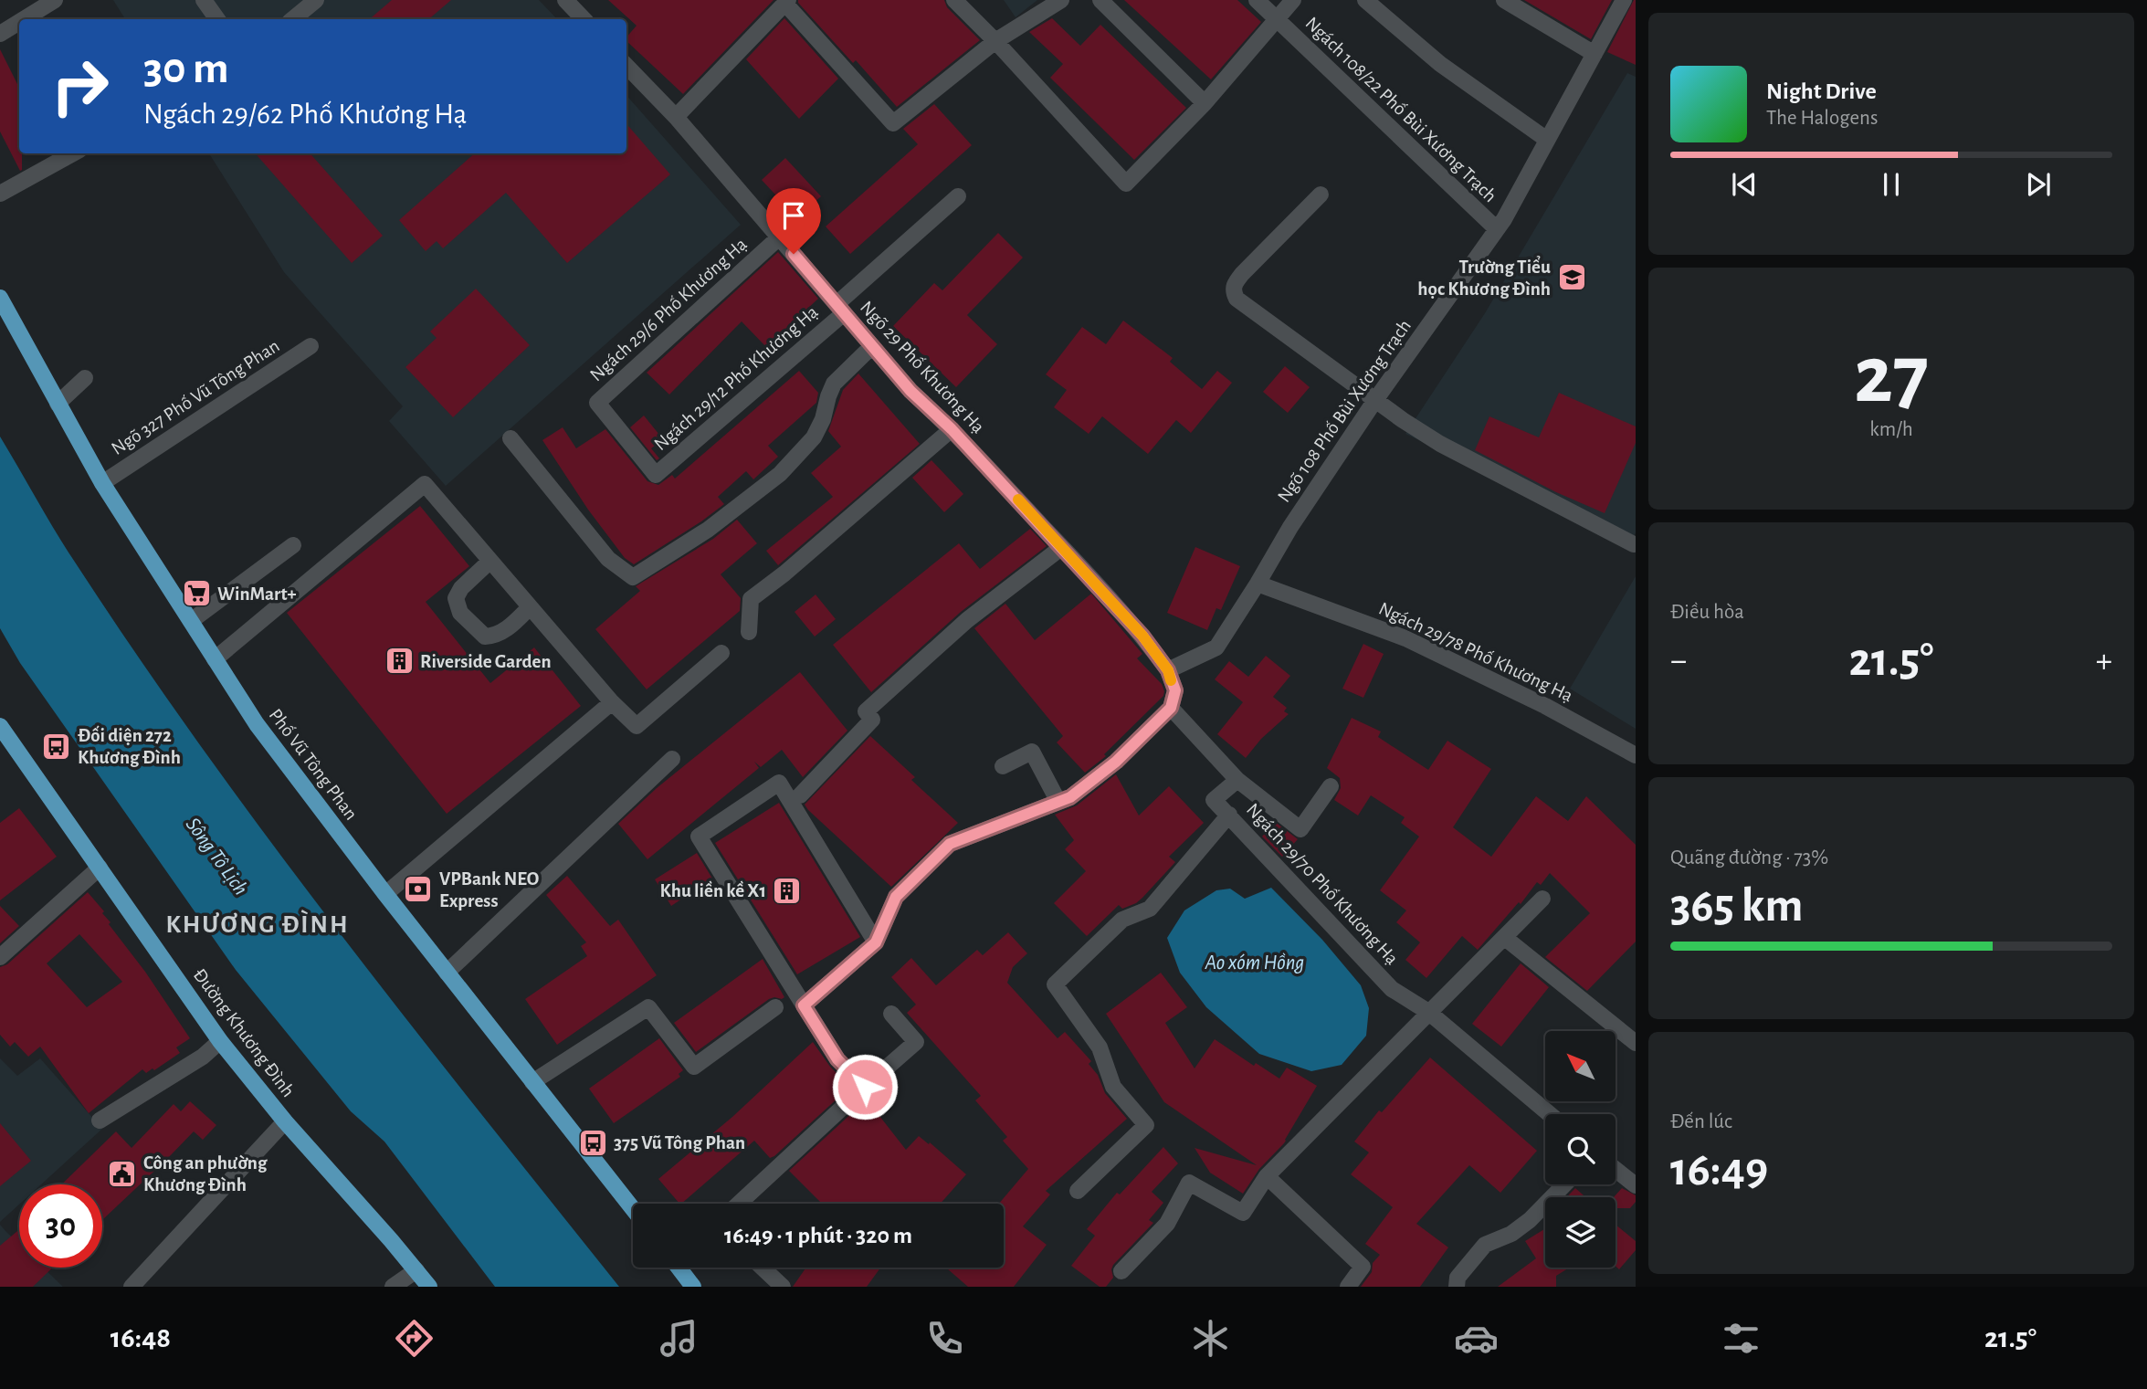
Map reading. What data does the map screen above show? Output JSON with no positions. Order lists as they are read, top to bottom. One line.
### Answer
{"streets":{"main road":["Phố Vũ Tông Phan","Đường Khương Đình"],"street":["Ngách 108/22 Phố Bùi Xương Trạch","Ngách 29/6 Phố Khương Hạ","Ngõ 29 Phố Khương Hạ","Ngách 29/12 Phố Khương Hạ","Ngõ 327 Phố Vũ Tông Phan","Ngõ 108 Phố Bùi Xương Trạch","Ngách 29/78 Phố Khương Hạ","Ngách 29/70 Phố Khương Hạ"]},"crossings":[["Ngách 108/22 Phố Bùi Xương Trạch","Ngõ 108 Phố Bùi Xương Trạch"],["Ngách 29/6 Phố Khương Hạ","Ngõ 29 Phố Khương Hạ"],["Ngách 29/6 Phố Khương Hạ","Ngách 29/12 Phố Khương Hạ"],["Ngõ 29 Phố Khương Hạ","Ngách 29/12 Phố Khương Hạ"],["Ngõ 327 Phố Vũ Tông Phan","Phố Vũ Tông Phan"],["Ngõ 108 Phố Bùi Xương Trạch","Ngách 29/78 Phố Khương Hạ"]],"districts":["KHƯƠNG ĐÌNH"],"water":["Sông Tô Lịch","Ao xóm Hồng"],"places":{"school or university":["Trường Tiểu học Khương Đình"],"supermarket":["WinMart+"],"building":["Riverside Garden","Khu liền kề X1"],"bus stop":["Đối diện 272 Khương Đình","375 Vũ Tông Phan"],"bank":["VPBank NEO Express"],"public building":["Công an phường Khương Đình"]},"north":"top left","page":{"turn":["30 m","Ngách 29/62 Phố Khương Hạ"],"song":["Night Drive","The Halogens"],"tile":[["27","km/h"],"Điều hòa",["Quãng đường · 73%","365 km"],["Đến lúc","16:49"]],"heat":["−","21.5°","+"],"limit":"30","trip":"16:49 · 1 phút · 320 m","tabs":["16:48","21.5°"]}}
